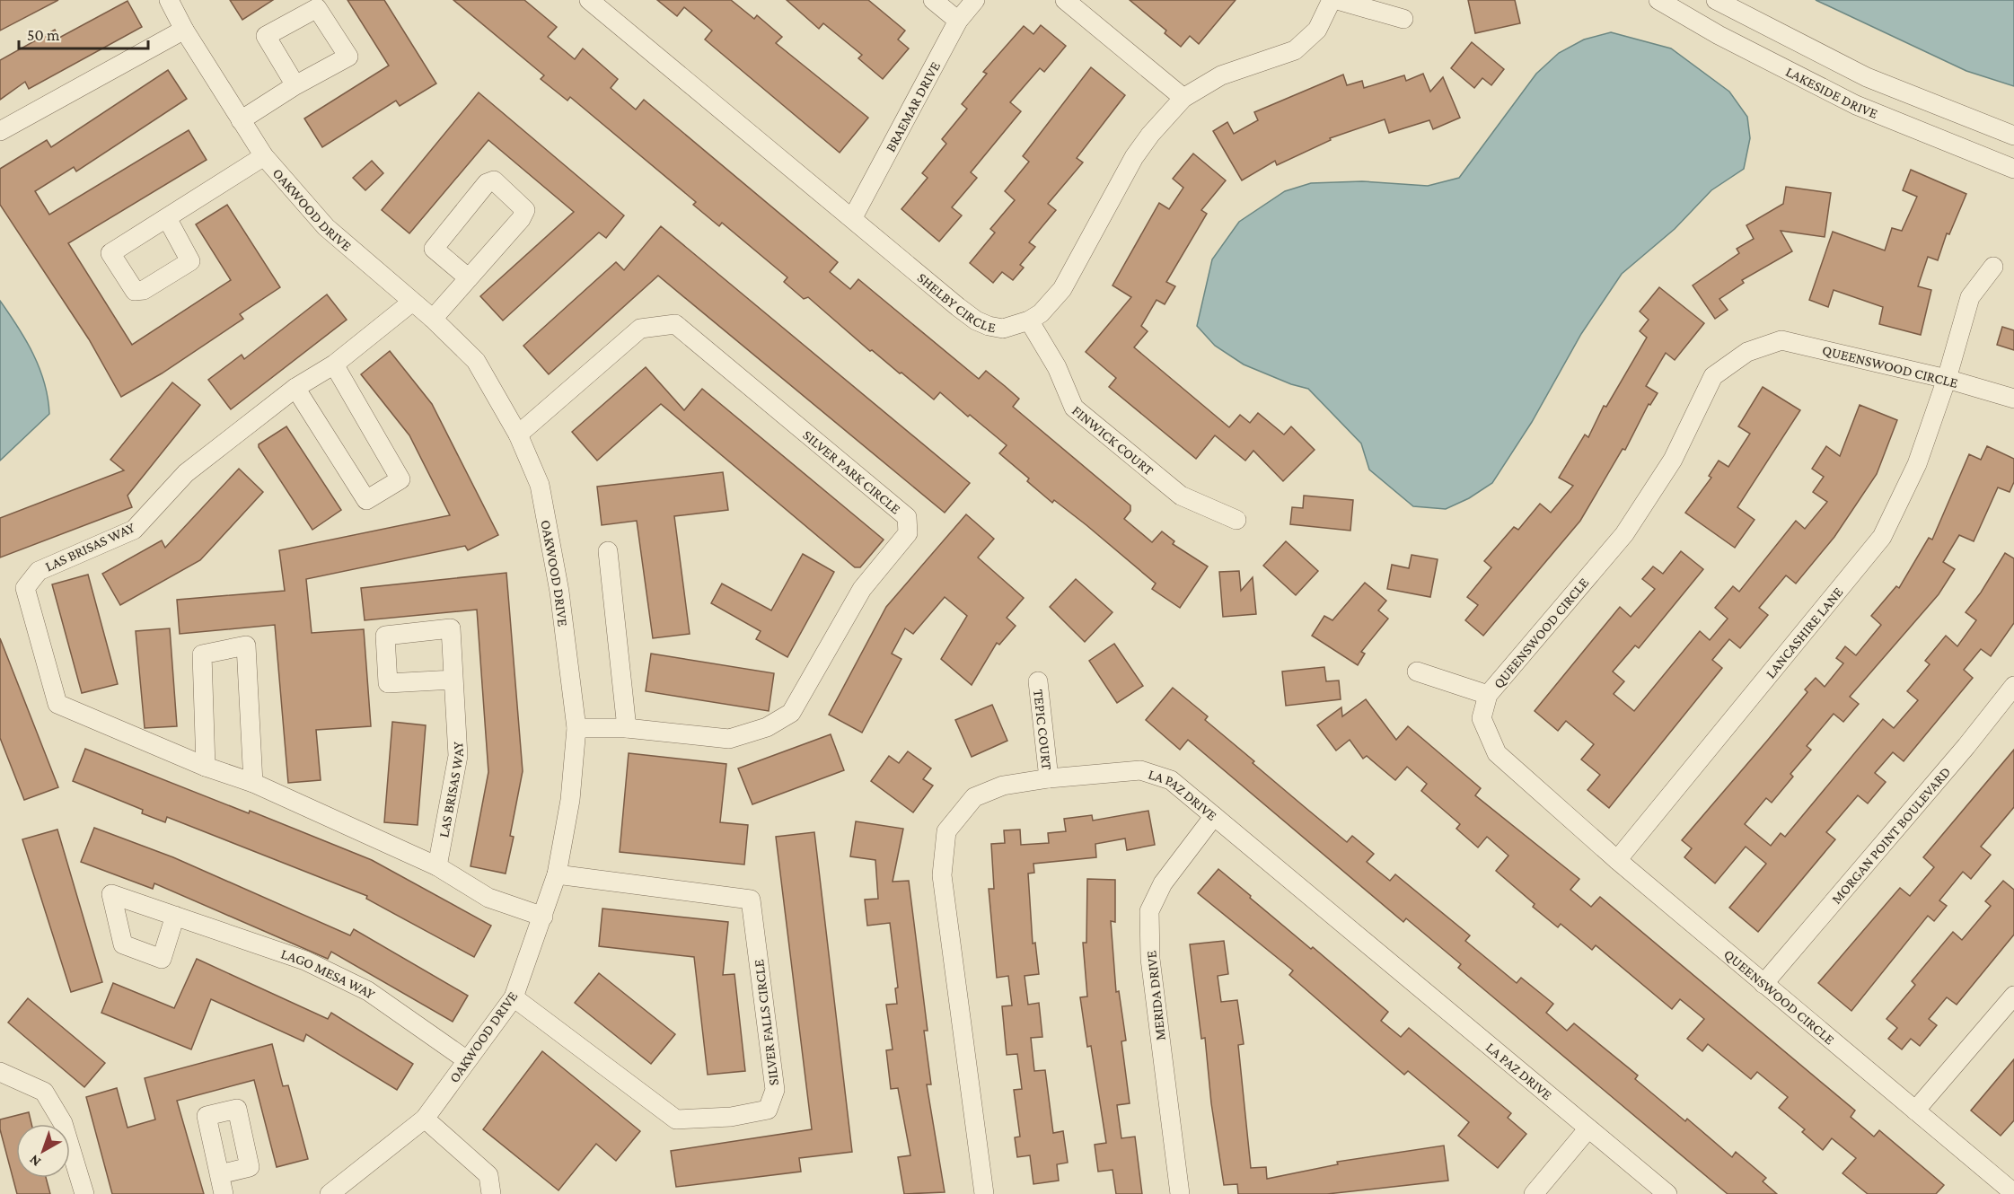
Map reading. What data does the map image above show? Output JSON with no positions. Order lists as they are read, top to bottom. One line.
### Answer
{"streets":{"street":["LAKESIDE DRIVE","BRAEMAR DRIVE","OAKWOOD DRIVE","SHELBY CIRCLE","QUEENSWOOD CIRCLE","FINWICK COURT","SILVER PARK CIRCLE","LAS BRISAS WAY","LANCASHIRE LANE","TEPIC COURT","LA PAZ DRIVE","MORGAN POINT BOULEVARD","LAGO MESA WAY","MERIDA DRIVE","SILVER FALLS CIRCLE"]},"crossings":[["BRAEMAR DRIVE","SHELBY CIRCLE"],["OAKWOOD DRIVE","SILVER PARK CIRCLE"],["OAKWOOD DRIVE","LAS BRISAS WAY"],["OAKWOOD DRIVE","LAGO MESA WAY"],["OAKWOOD DRIVE","SILVER FALLS CIRCLE"],["SHELBY CIRCLE","FINWICK COURT"],["QUEENSWOOD CIRCLE","LANCASHIRE LANE"],["QUEENSWOOD CIRCLE","MORGAN POINT BOULEVARD"],["TEPIC COURT","LA PAZ DRIVE"],["LA PAZ DRIVE","MERIDA DRIVE"]],"scale_bar":"50 m","north":"bottom left"}
